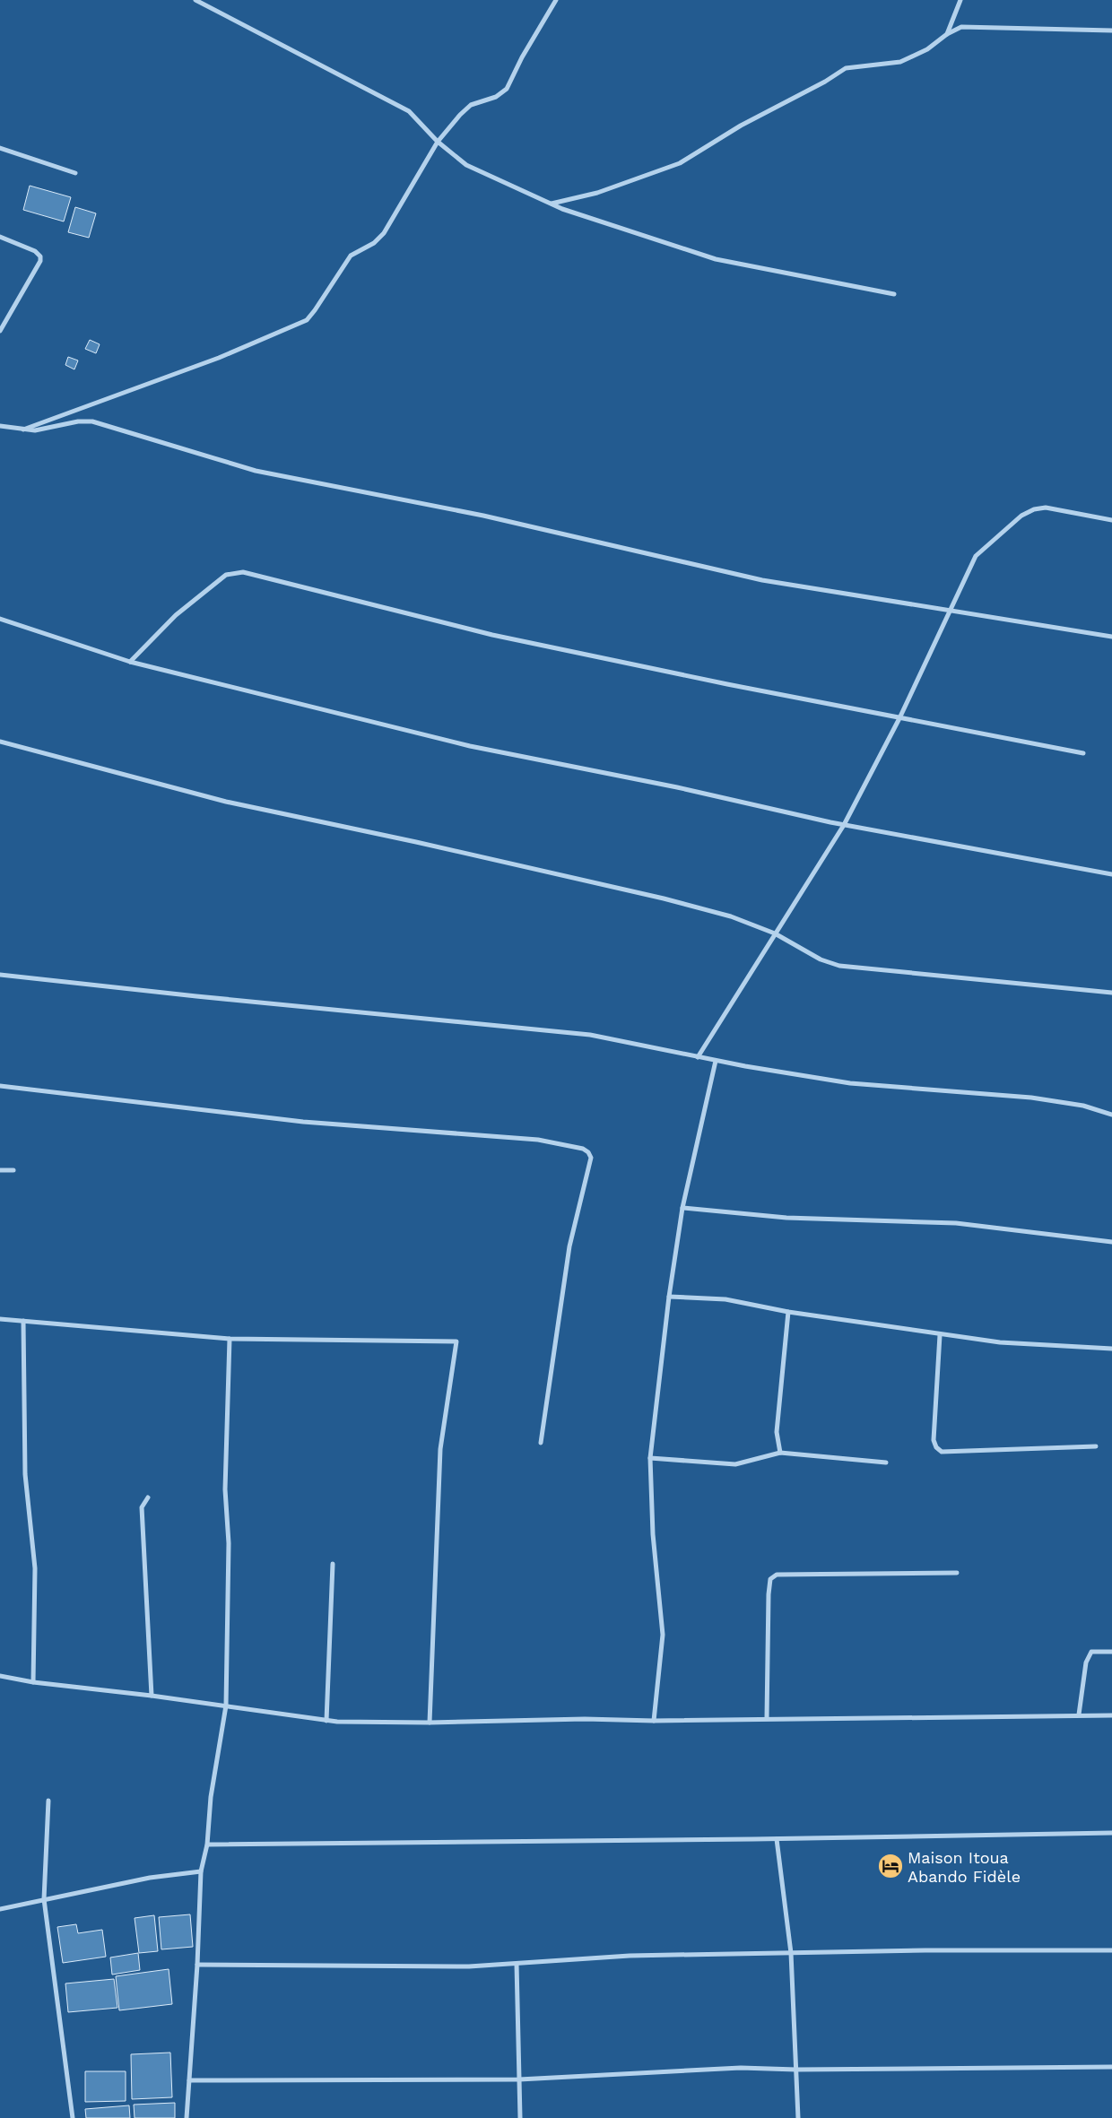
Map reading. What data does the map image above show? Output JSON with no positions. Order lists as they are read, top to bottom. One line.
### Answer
{"places":{"hotel":["Maison Itoua Abando Fidèle"]}}
